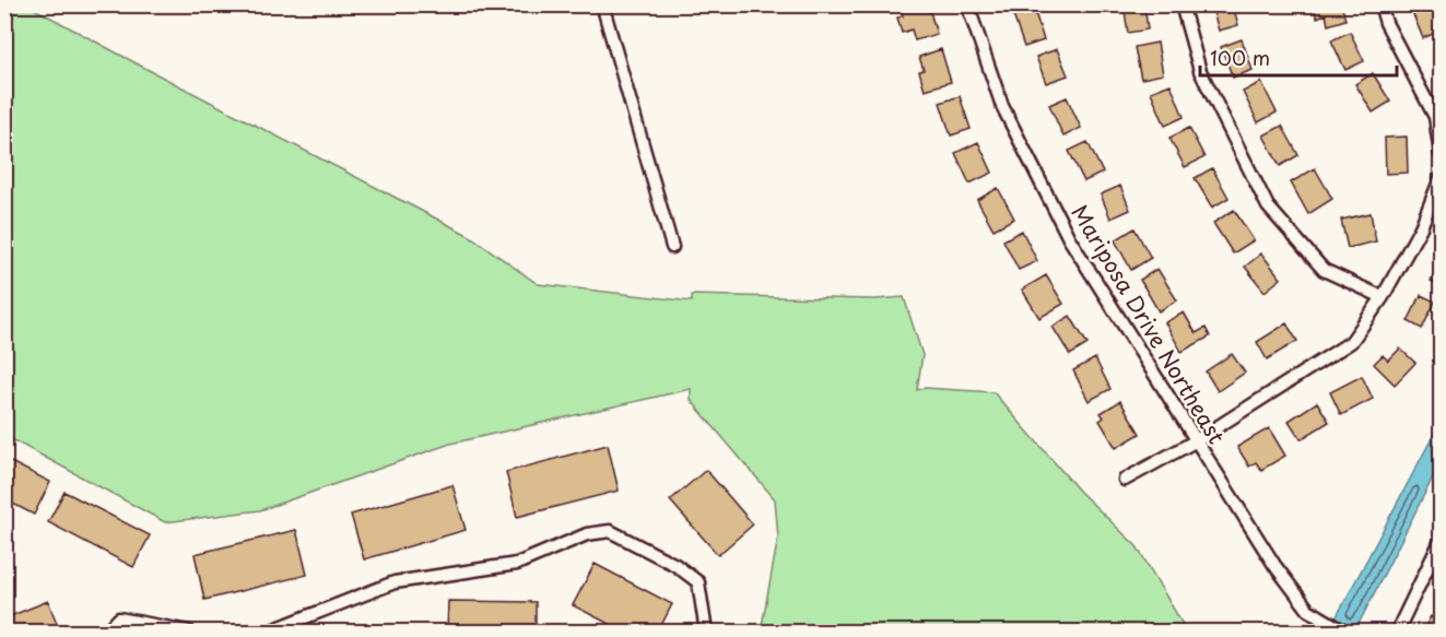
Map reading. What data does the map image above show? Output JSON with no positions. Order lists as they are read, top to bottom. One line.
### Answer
{"streets":{"street":["Mariposa Drive Northeast"]},"scale_bar":"100 m"}
